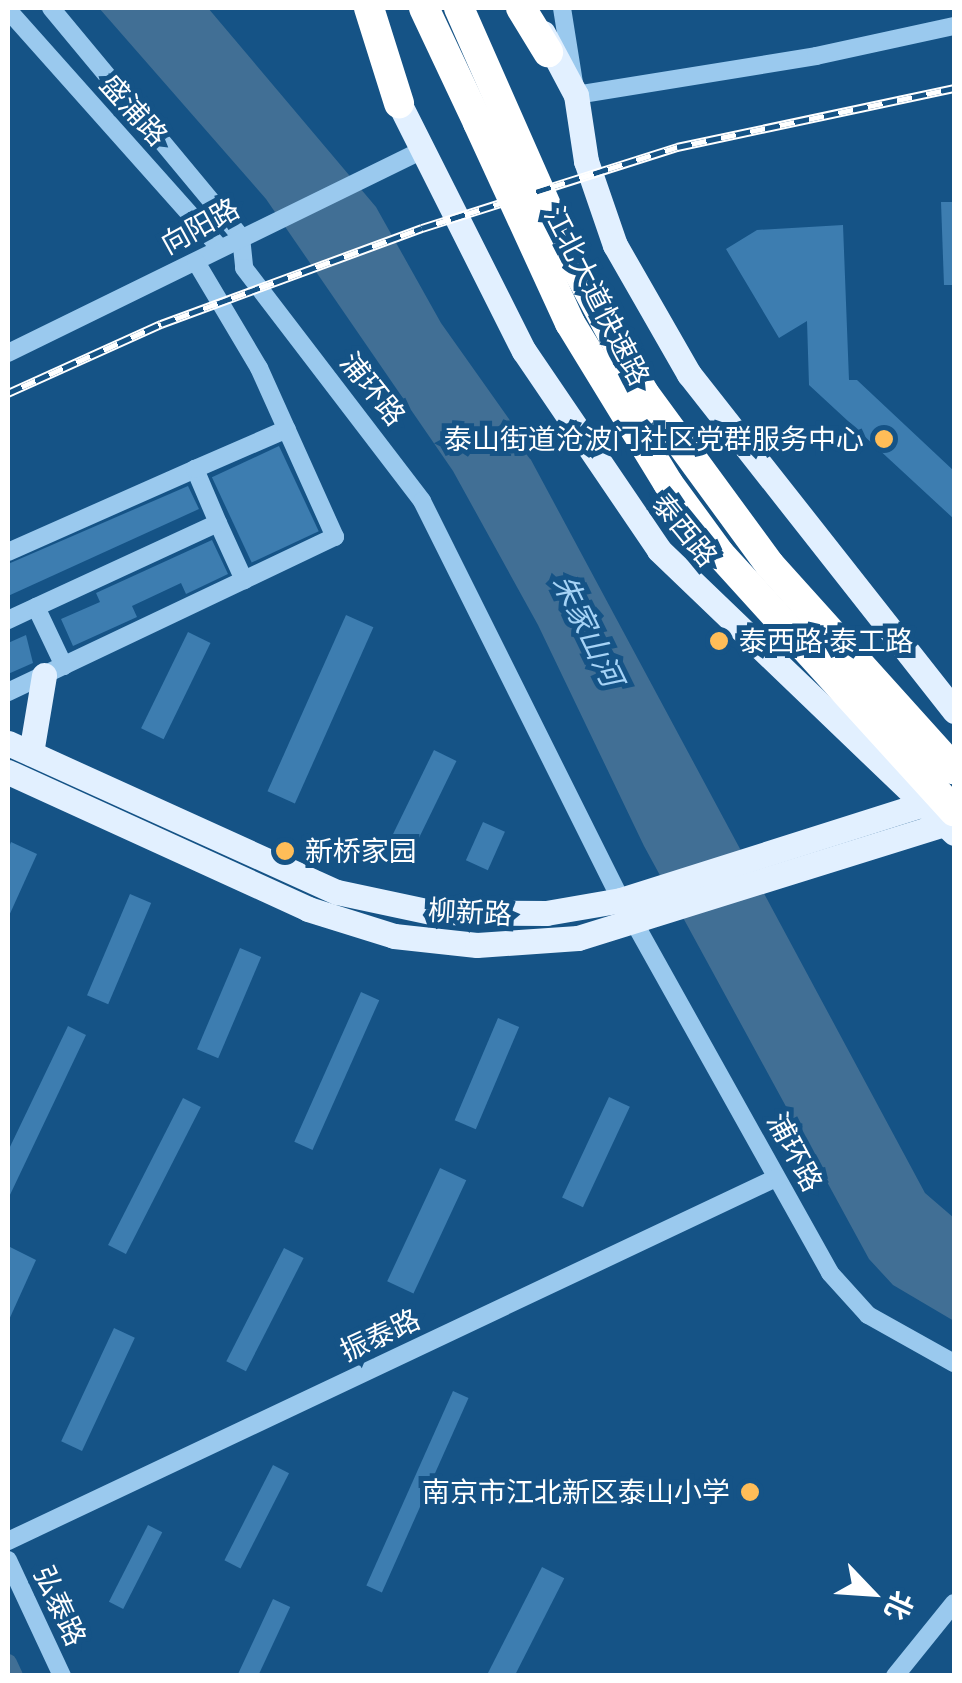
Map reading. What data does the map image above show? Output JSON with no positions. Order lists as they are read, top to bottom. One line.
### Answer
{"streets":{"highway":["江北大道快速路"],"main road":["泰西路","柳新路"],"street":["盛浦路","向阳路","浦环路","振泰路","弘泰路"]},"crossings":[["盛浦路","向阳路"],["向阳路","浦环路"],["向阳路","泰西路"],["江北大道快速路","泰西路"],["江北大道快速路","柳新路"],["浦环路","柳新路"],["浦环路","振泰路"],["泰西路","柳新路"]],"water":["朱家山河"],"places":["泰山街道沧波门社区党群服务中心","泰西路·泰工路","新桥家园","南京市江北新区泰山小学"],"north":"bottom right"}
